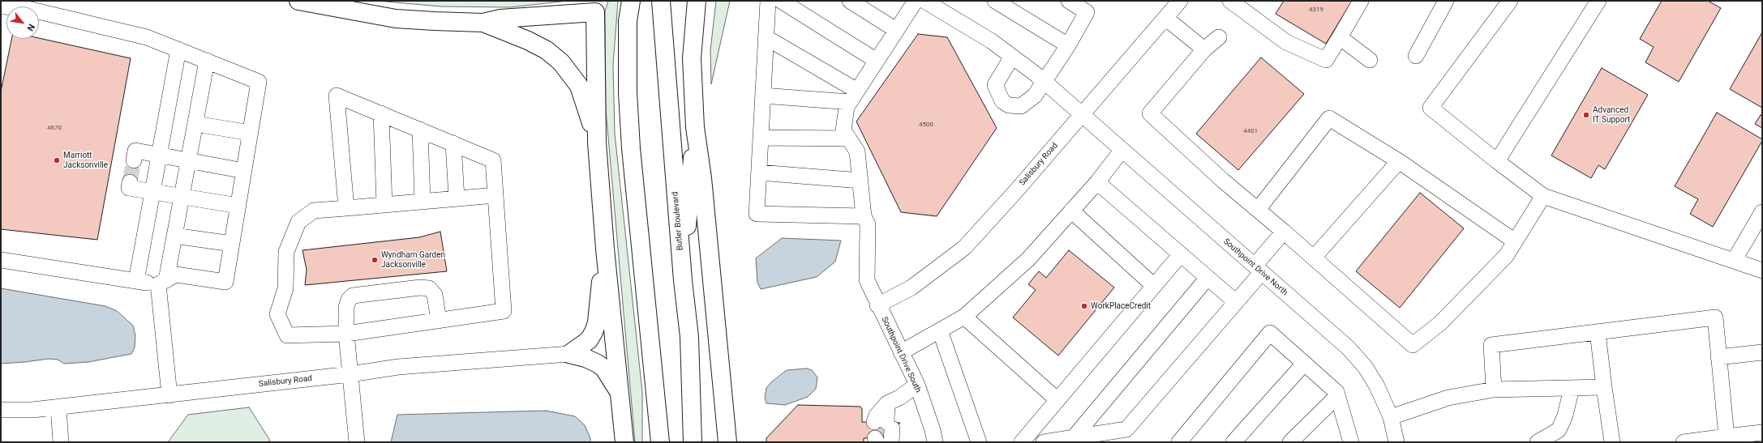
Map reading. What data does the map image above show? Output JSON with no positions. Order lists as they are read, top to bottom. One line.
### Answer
{"streets":{"highway":["Butler Boulevard"],"street":["Salisbury Road","Southpoint Drive North","Southpoint Drive South"]},"crossings":[["Salisbury Road","Southpoint Drive North"],["Salisbury Road","Southpoint Drive South"]],"places":["Advanced IT Support","Marriott Jacksonville","Wyndham Garden Jacksonville","WorkPlaceCredit"],"house_numbers":["4319","4500","4670","4401"],"north":"bottom right"}
